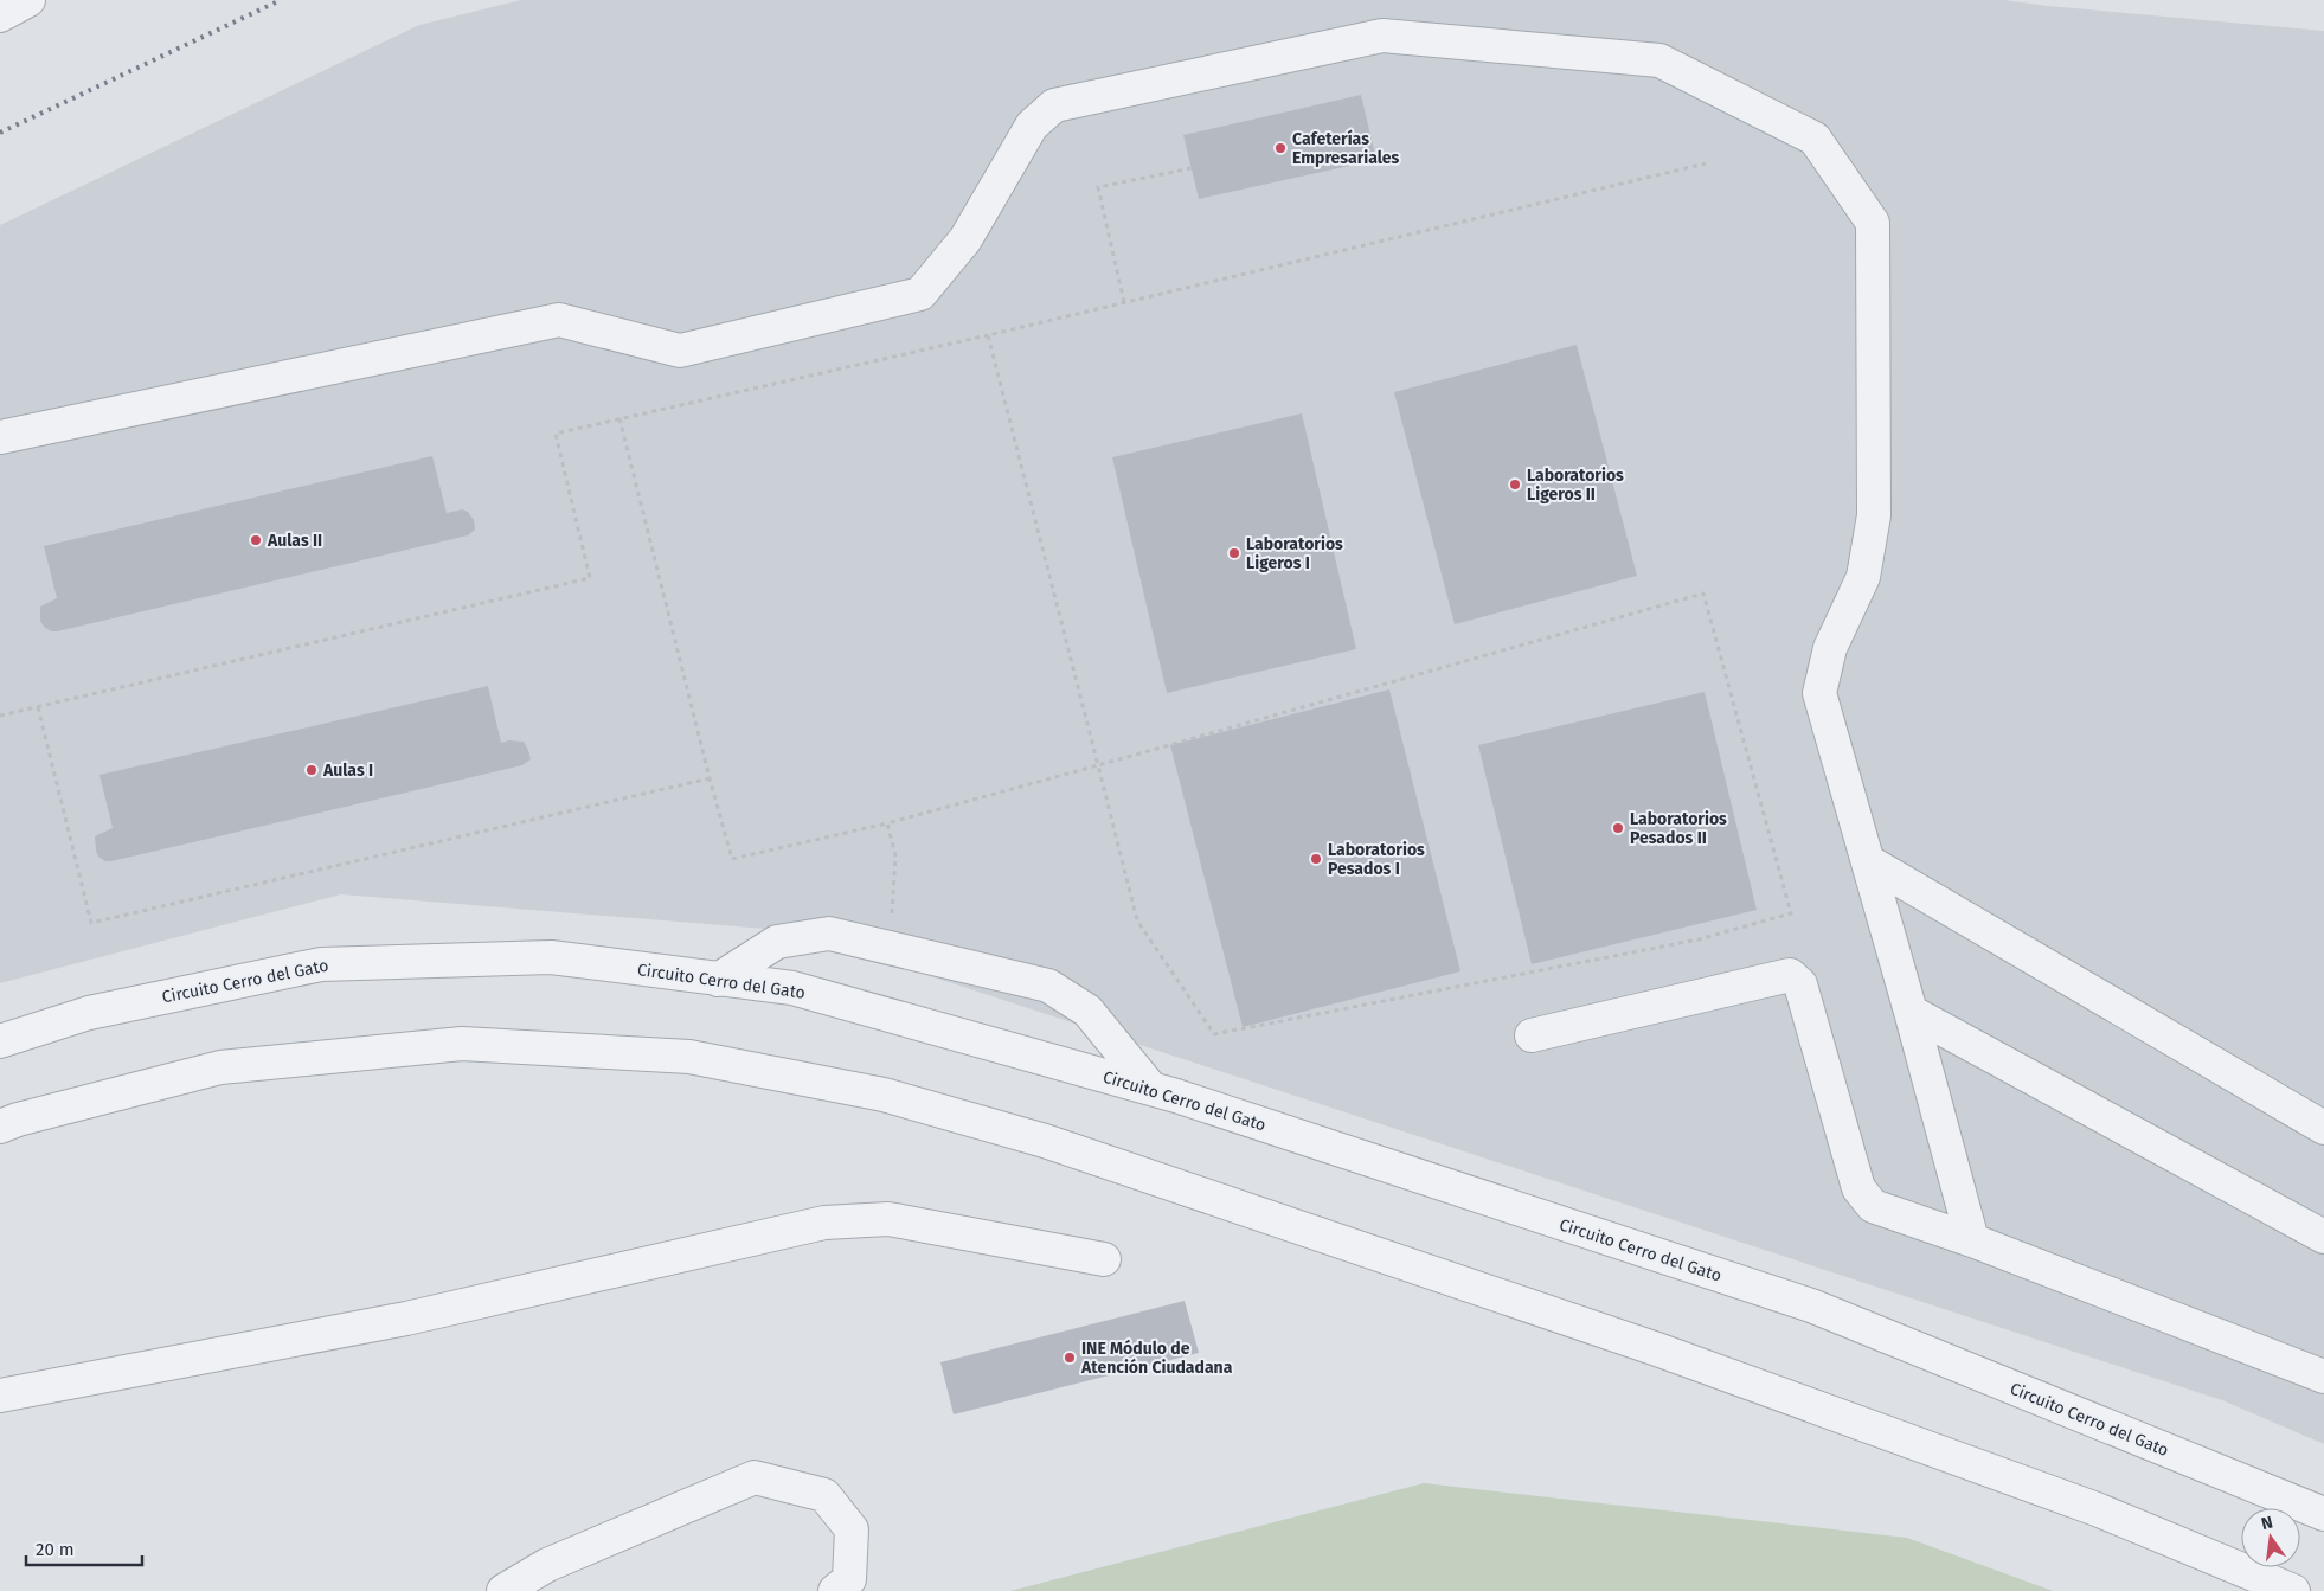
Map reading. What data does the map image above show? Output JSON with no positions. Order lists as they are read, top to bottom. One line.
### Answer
{"streets":{"street":["Circuito Cerro del Gato"]},"places":["Cafeterías Empresariales","Laboratorios Ligeros II","Aulas II","Laboratorios Ligeros I","Aulas I","Laboratorios Pesados II","Laboratorios Pesados I","INE Módulo de Atención Ciudadana"],"scale_bar":"20 m","north":"top"}
